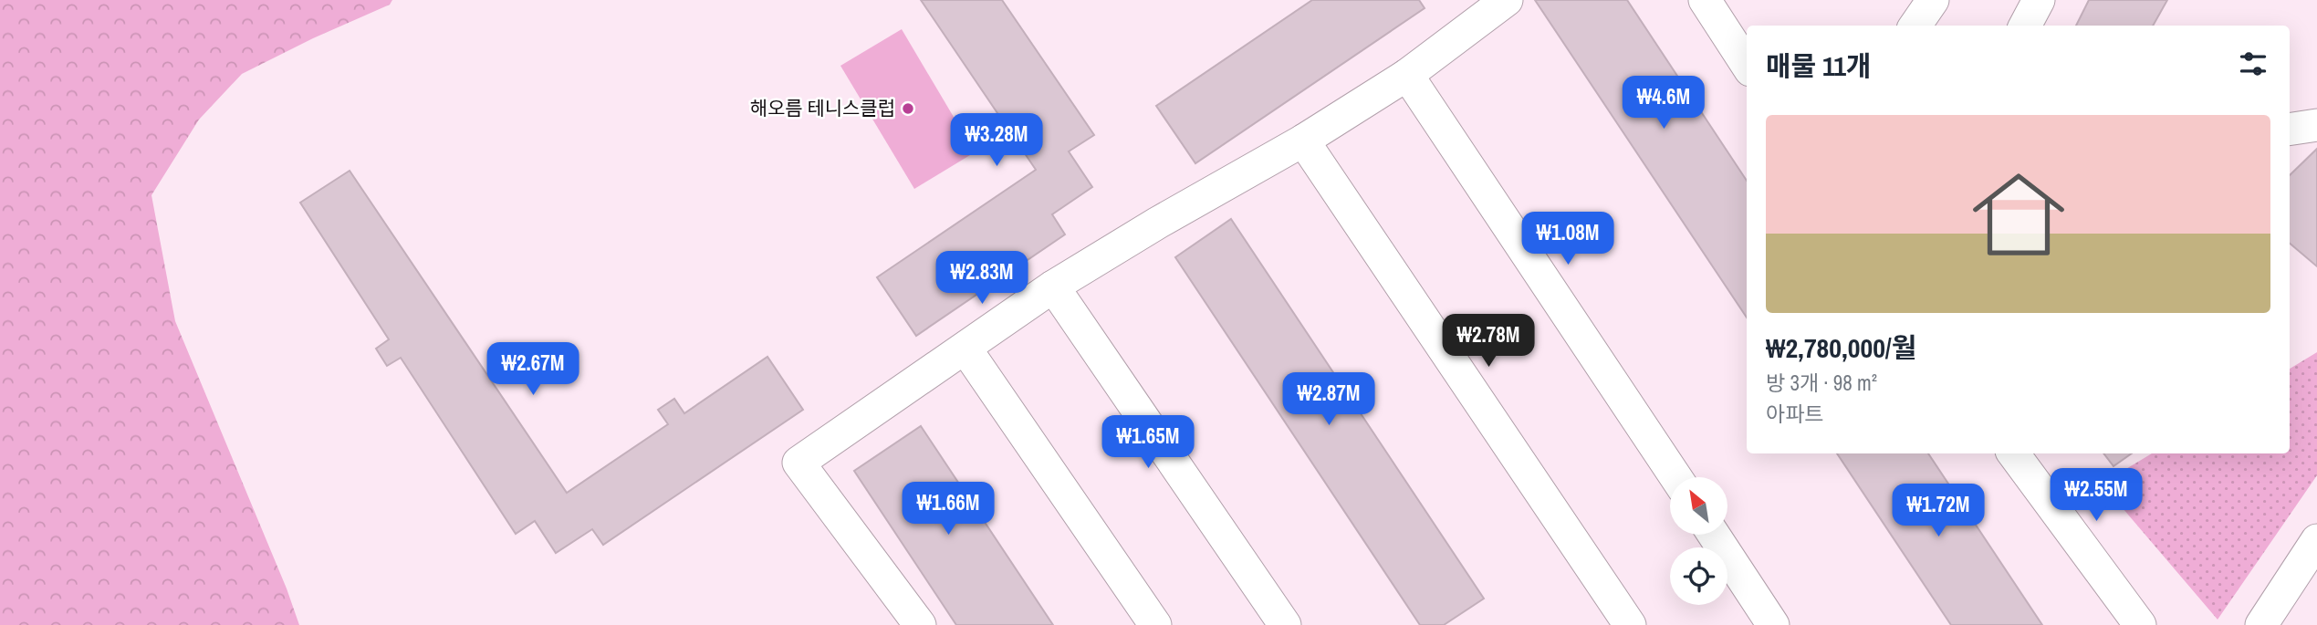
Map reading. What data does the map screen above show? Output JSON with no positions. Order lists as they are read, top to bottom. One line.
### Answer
{"places":["해오름 테니스클럽"],"north":"top left","page":{"heading":"매물 11개","price":["₩4.6M","₩3.28M","₩1.08M","₩2.83M","₩2.78M","₩2.67M","₩2.87M","₩1.65M","₩2.55M","₩1.66M","₩1.72M"],"list":[{"name":"₩2,780,000/월","note":"방 3개 · 98 m² · 아파트"}]}}
